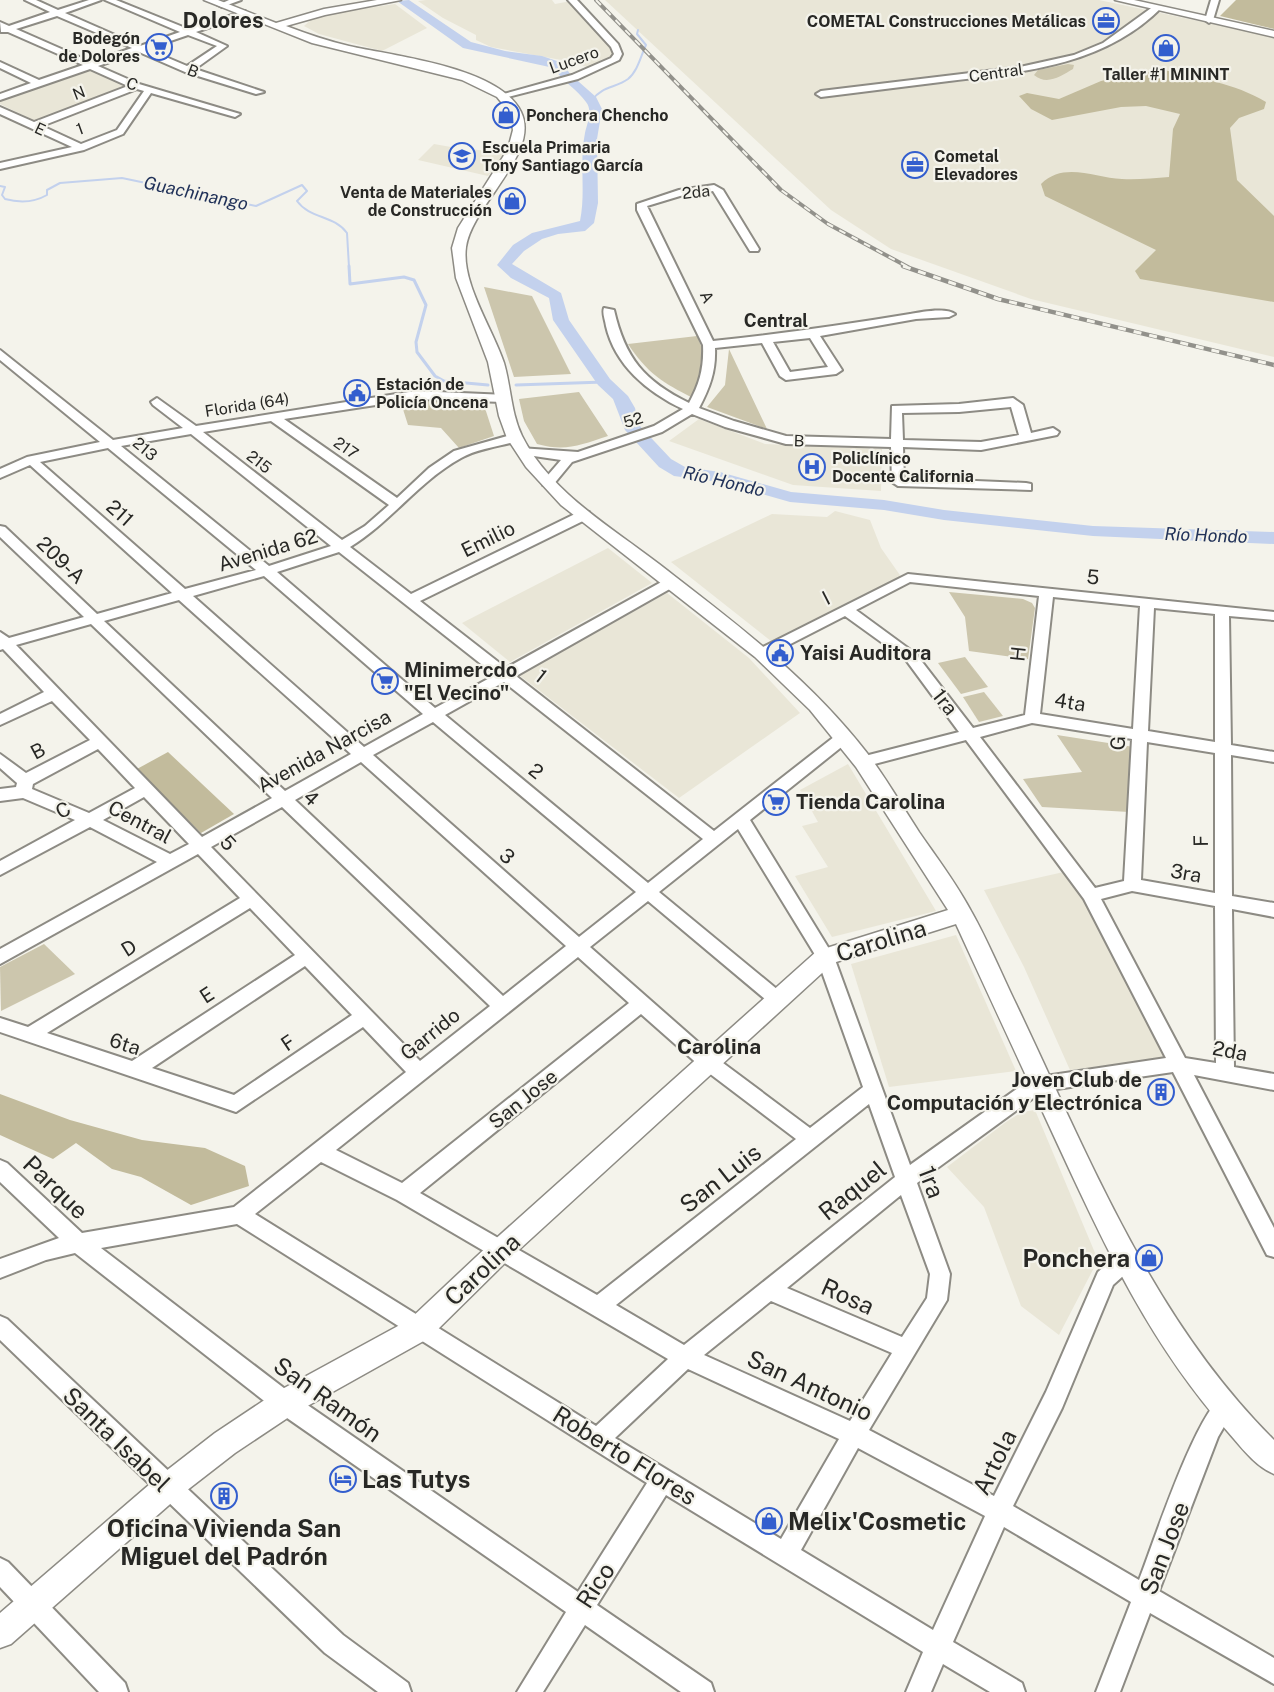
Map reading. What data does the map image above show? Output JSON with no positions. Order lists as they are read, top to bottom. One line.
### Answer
{"streets":{"main road":["Carolina"],"street":["Lucero","B","Central","C","N","E","1","2da","A","Florida (64)","52","217","213","215","211","Emilio","Avenida 62","209-A","5","I","H","1ra","4ta","G","Avenida Narcisa","2","4","F","3","3ra","D","Garrido","6ta","San Jose","San Luis","Parque","Raquel","Rosa","San Antonio","San Ramón","Santa Isabel","Roberto Flores","Artola","Rico"]},"crossings":[["B","Central"],["B","A"],["B","52"],["B","5"],["Central","C"],["Central","Avenida Narcisa"],["C","N"],["C","1"],["C","5"],["N","E"],["E","1"],["E","5"],["E","6ta"],["1","215"],["1","Emilio"],["1","Avenida 62"],["1","Avenida Narcisa"],["1","Garrido"],["2da","A"],["2da","1ra"],["2da","F"],["2da","Raquel"],["A","52"],["Florida (64)","217"],["Florida (64)","213"],["Florida (64)","215"],["Florida (64)","211"],["52","Avenida 62"],["217","Avenida 62"],["213","Avenida 62"],["213","2"],["215","Avenida 62"],["211","Avenida 62"],["211","3"],["Avenida 62","209-A"],["Avenida 62","5"],["Avenida 62","2"],["Avenida 62","4"],["Avenida 62","3"],["209-A","4"],["5","I"],["5","H"],["5","G"],["5","Avenida Narcisa"],["5","F"],["5","D"],["5","Garrido"],["I","1ra"],["H","4ta"],["1ra","4ta"],["1ra","3ra"],["1ra","Carolina"],["1ra","Garrido"],["1ra","San Luis"],["1ra","Raquel"],["1ra","Rosa"],["1ra","San Antonio"],["1ra","Roberto Flores"],["4ta","G"],["4ta","F"],["G","3ra"],["Avenida Narcisa","2"],["Avenida Narcisa","4"],["Avenida Narcisa","3"],["2","Carolina"],["2","Garrido"],["4","Garrido"],["F","3ra"],["F","6ta"],["3","Carolina"],["3","Garrido"],["3","San Jose"],["3","San Luis"],["Carolina","San Antonio"],["Carolina","San Ramón"],["Carolina","Santa Isabel"],["Carolina","Roberto Flores"],["D","6ta"],["Garrido","Parque"],["Garrido","San Antonio"],["Garrido","San Ramón"],["Garrido","Roberto Flores"],["San Jose","San Antonio"],["San Luis","San Antonio"],["Parque","San Ramón"],["Raquel","Rosa"],["Raquel","San Antonio"],["Raquel","Roberto Flores"],["San Antonio","Artola"],["San Ramón","Rico"],["Roberto Flores","Artola"],["Roberto Flores","Rico"]],"districts":["Dolores","Central","Carolina"],"water":["Guachinango","Río Hondo"],"places":{"office":["COMETAL Construcciones Metálicas","Cometal Elevadores"],"supermarket":["Bodegón de Dolores","Minimercdo \"El Vecino\"","Tienda Carolina"],"shop":["Taller #1 MININT","Ponchera Chencho","Venta de Materiales de Construcción","Ponchera","Melix'Cosmetic"],"school or university":["Escuela Primaria Tony Santiago García"],"public building":["Estación de Policía Oncena","Yaisi Auditora"],"hospital":["Policlínico Docente California"],"building":["Joven Club de Computación y Electrónica","Oficina Vivienda San Miguel del Padrón"],"hotel":["Las Tutys"]}}
